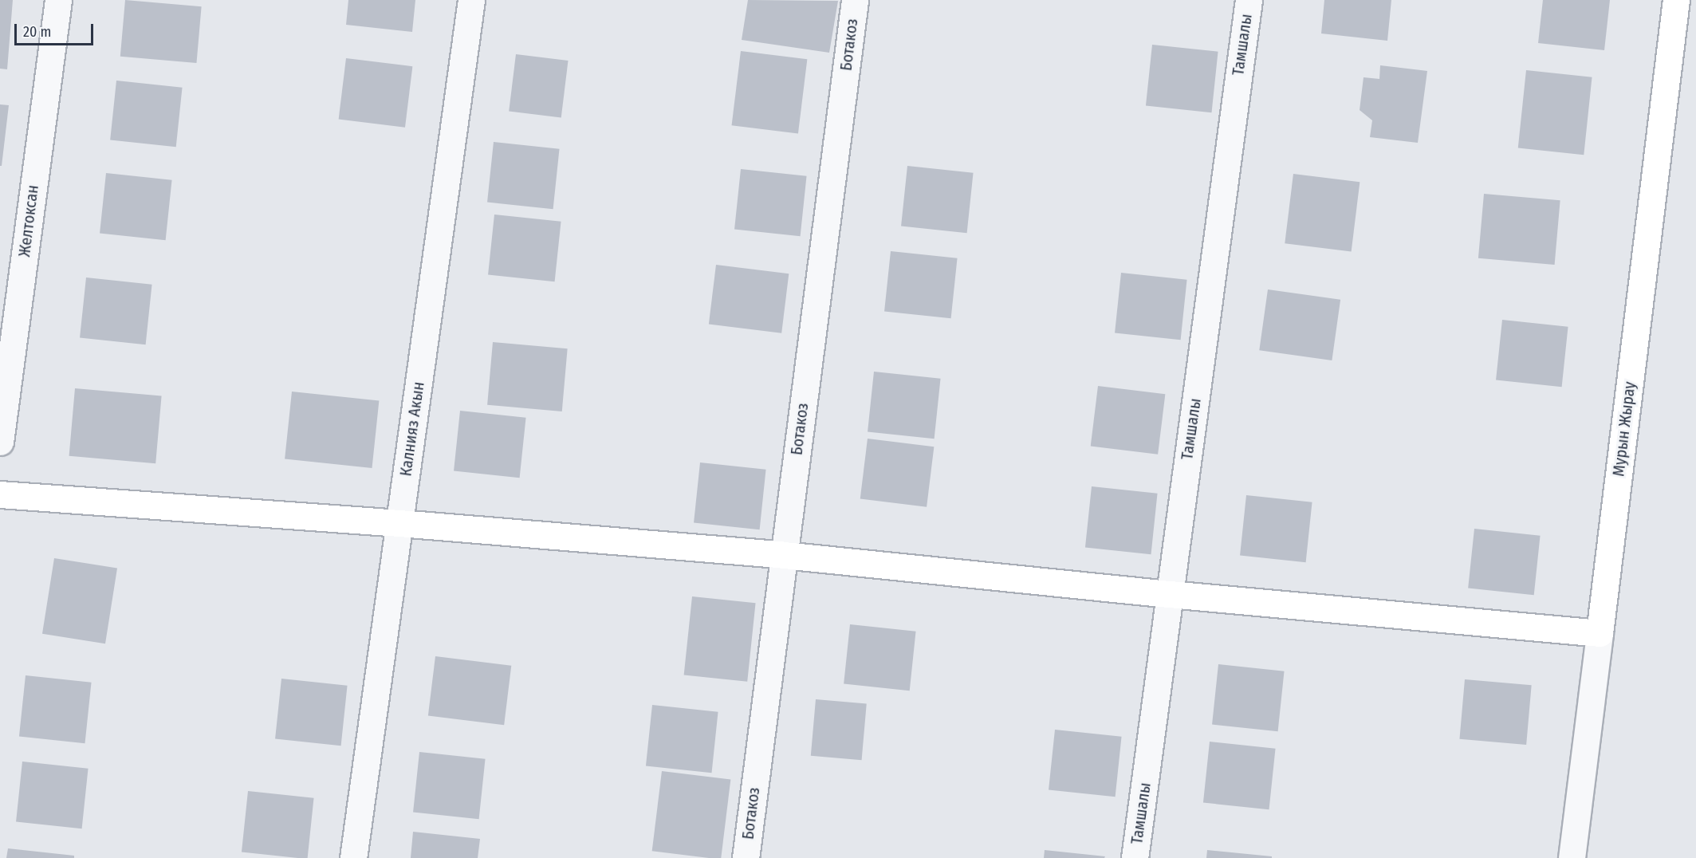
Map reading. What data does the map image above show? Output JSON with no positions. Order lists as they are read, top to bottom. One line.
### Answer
{"streets":{"street":["Ботакоз","Тамшалы","Желтоксан","Калнияз Акын","Мурын Жырау"]},"scale_bar":"20 m"}
